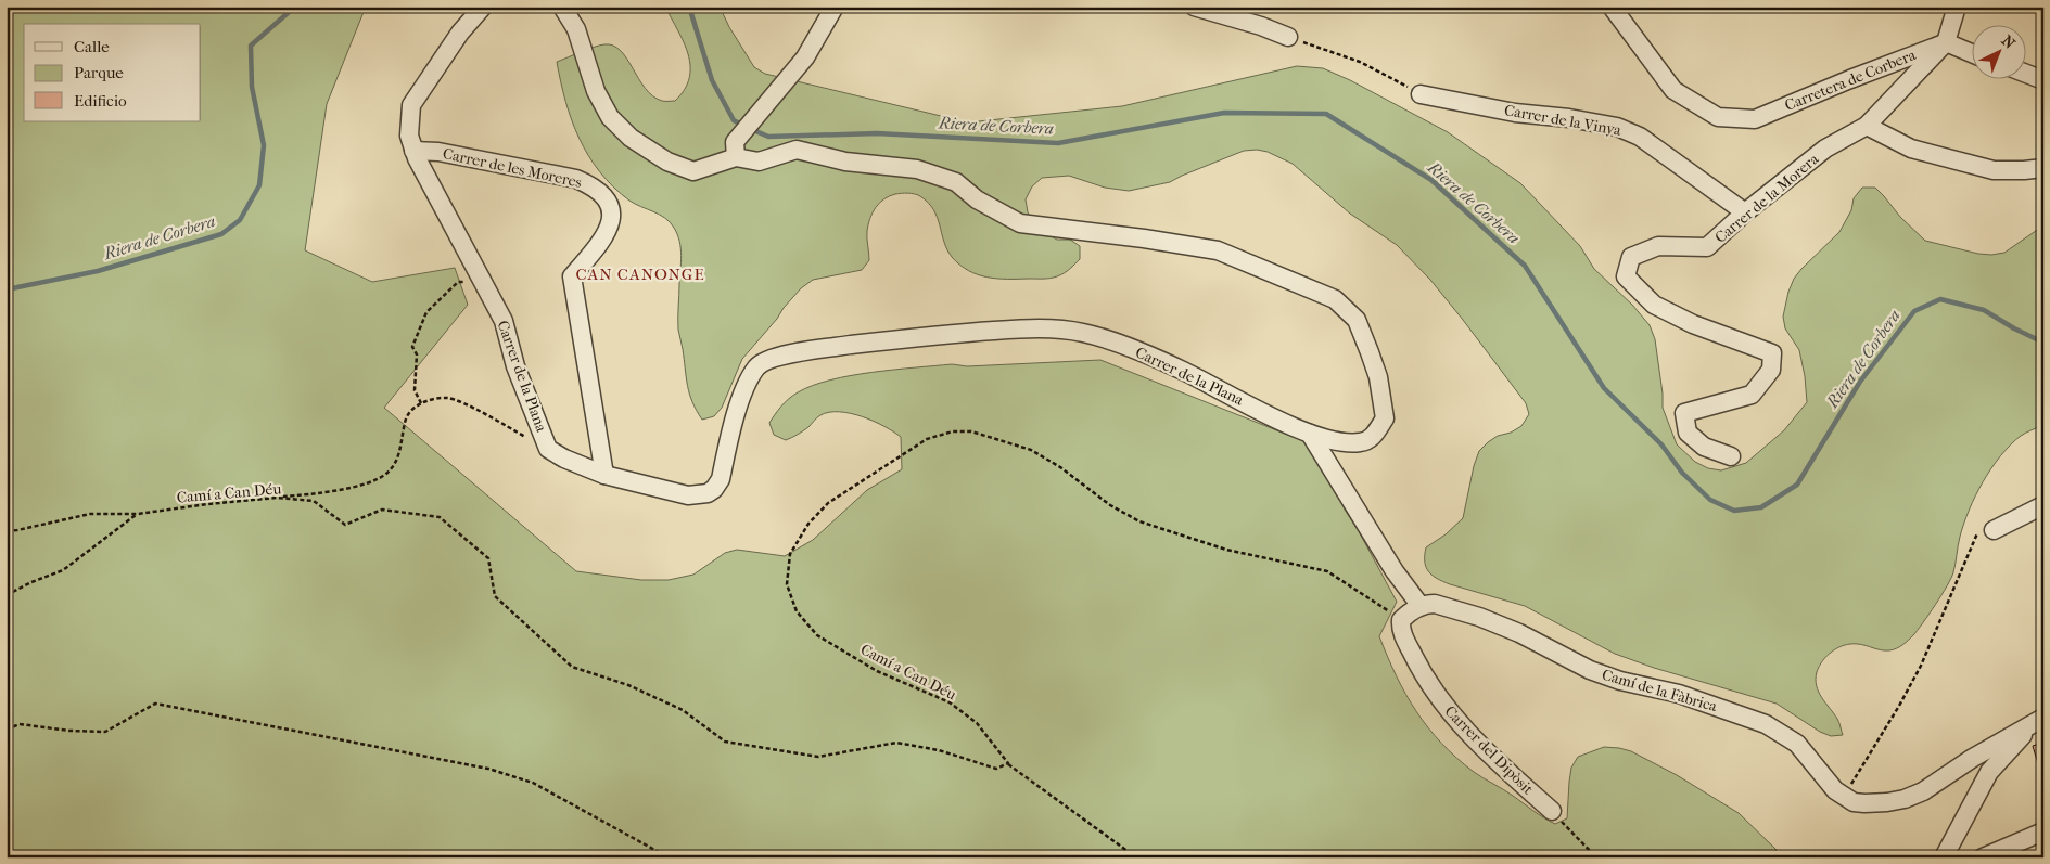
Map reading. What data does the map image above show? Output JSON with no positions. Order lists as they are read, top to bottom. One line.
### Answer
{"streets":{"street":["Carretera de Corbera","Carrer de la Vinya","Carrer de les Moreres","Carrer de la Morera","Carrer de la Plana","Camí de la Fàbrica","Carrer del Dipòsit"],"path":["Camí a Can Déu"]},"crossings":[["Carretera de Corbera","Carrer de la Morera"],["Carrer de la Vinya","Carrer de la Morera"],["Carrer de les Moreres","Carrer de la Plana"],["Camí a Can Déu","Carrer del Dipòsit"]],"districts":["CAN CANONGE"],"water":["Riera de Corbera"],"legend":["Calle","Parque","Edificio"],"north":"top right"}
